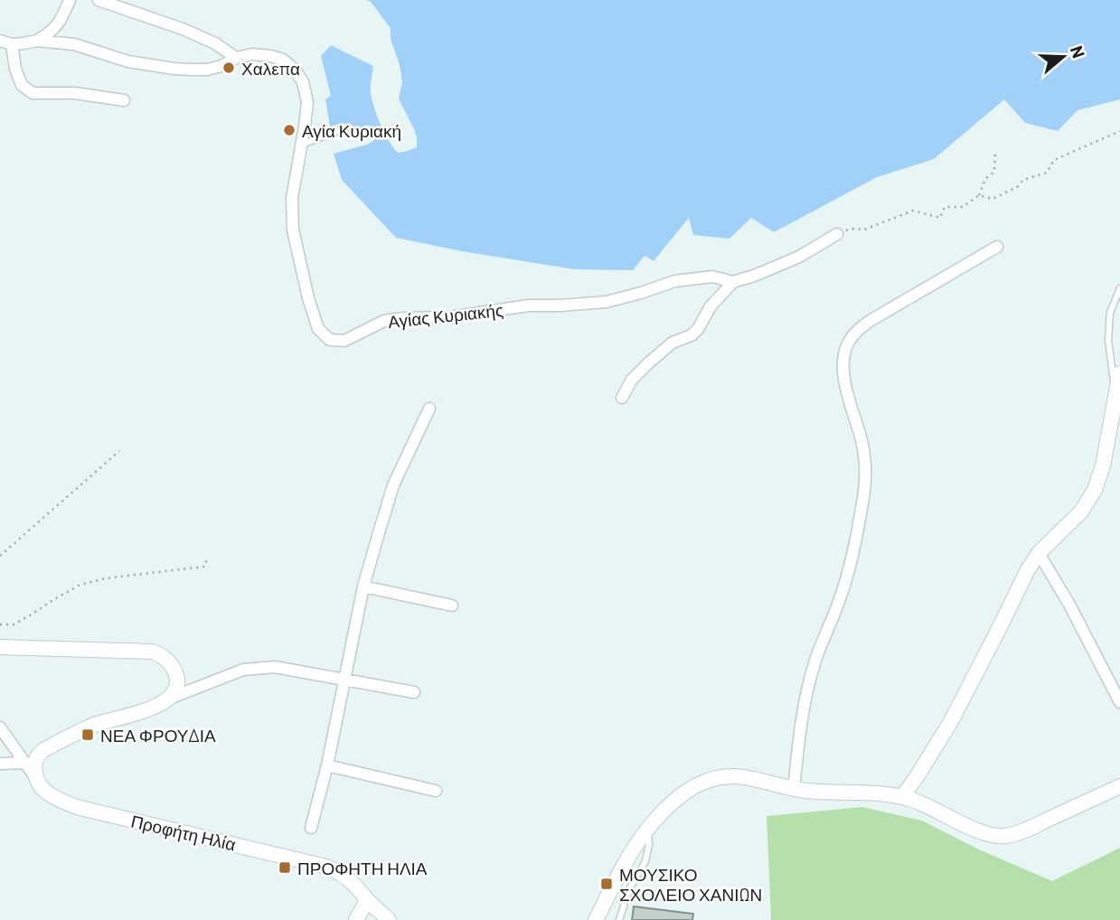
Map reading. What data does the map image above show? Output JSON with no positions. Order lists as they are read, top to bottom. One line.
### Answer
{"streets":{"street":["Αγίας Κυριακής","Προφήτη Ηλία"]},"places":{"other":["Χαλεπα","Αγία Κυριακή"],"transit":["ΝΕΑ ΦΡΟΥΔΙΑ","ΠΡΟΦΗΤΗ ΗΛΙΑ","ΜΟΥΣΙΚΟ ΣΧΟΛΕΙΟ ΧΑΝΙΩΝ"]},"north":"right"}
